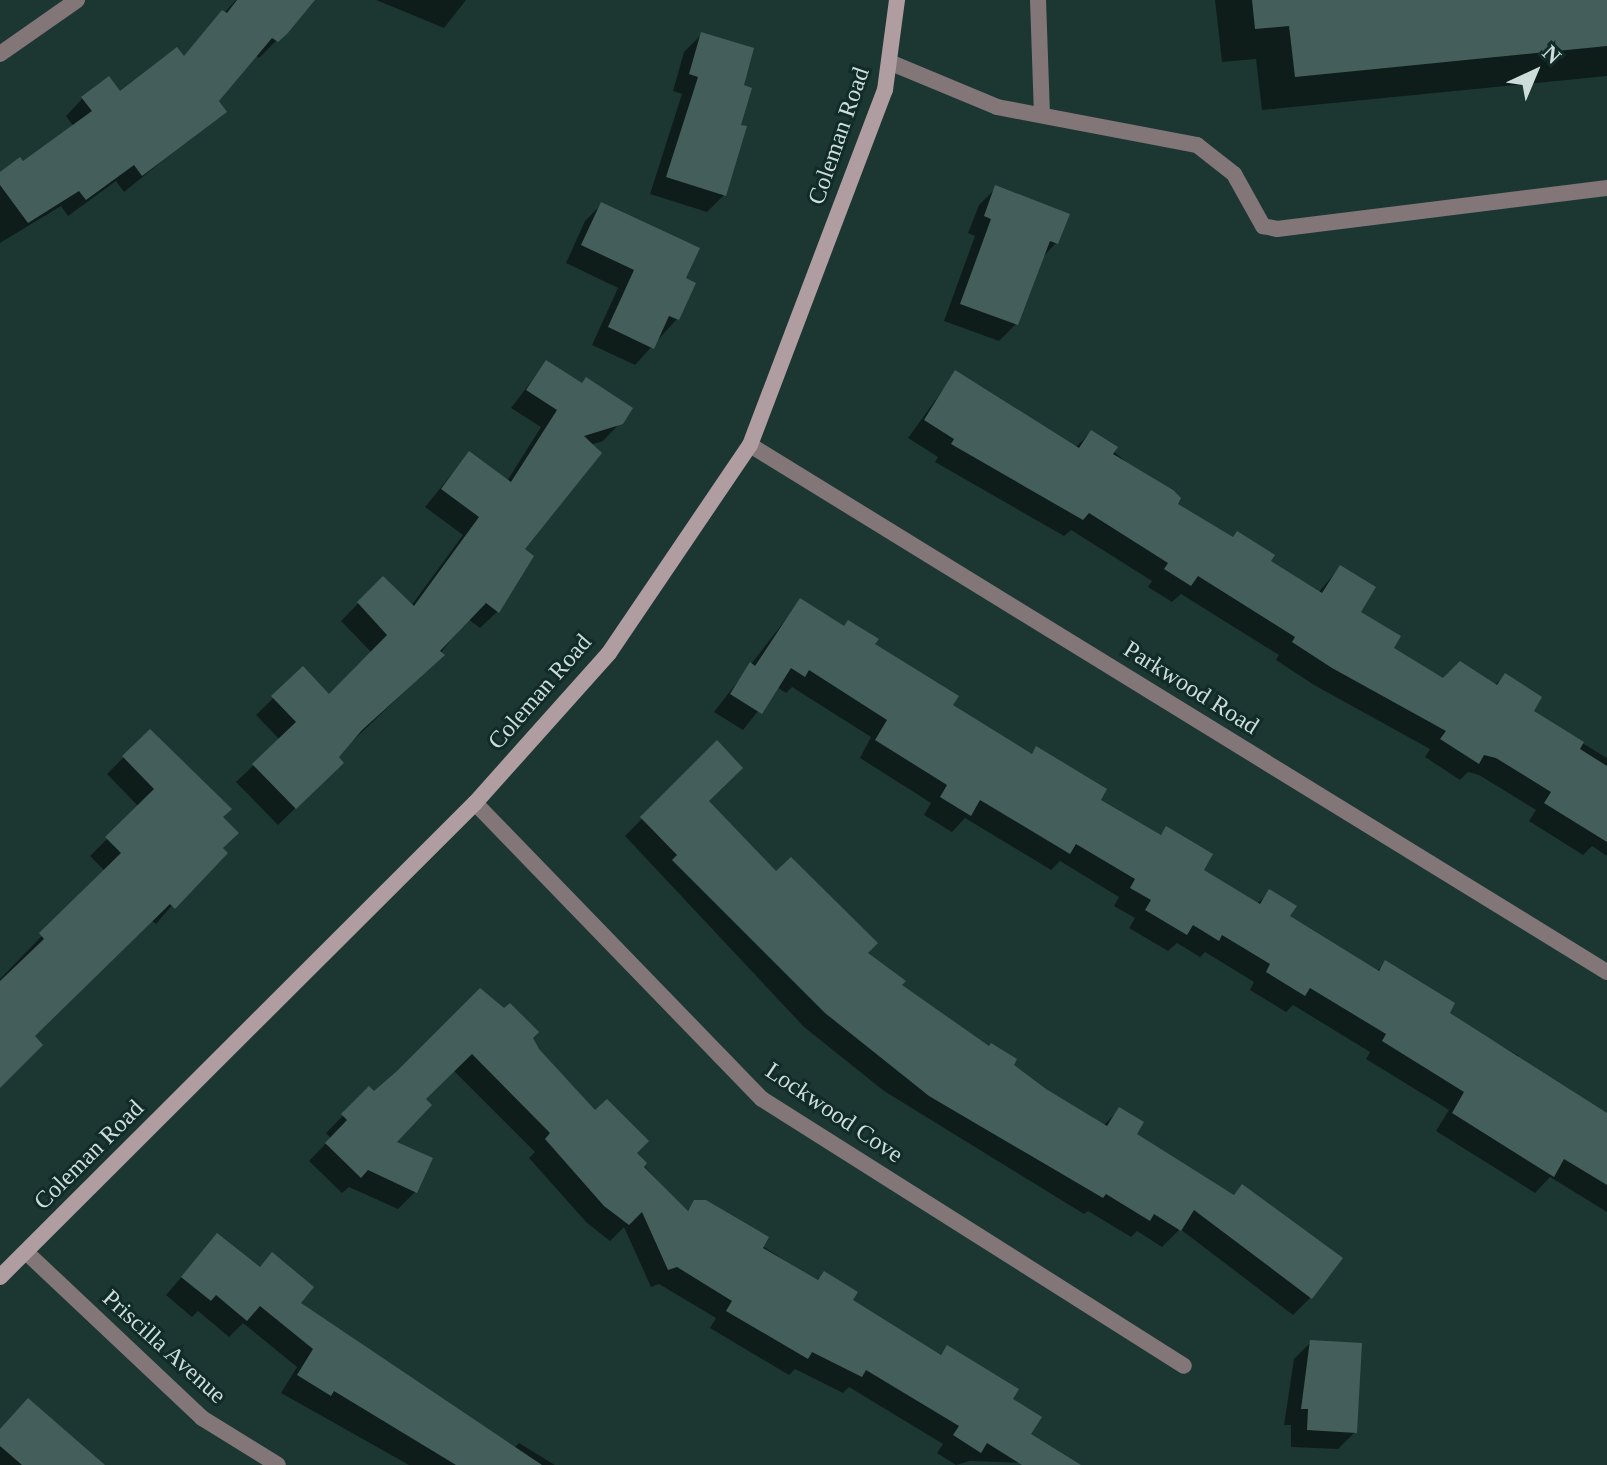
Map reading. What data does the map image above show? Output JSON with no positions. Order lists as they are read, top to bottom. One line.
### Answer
{"streets":{"main road":["Coleman Road"],"street":["Parkwood Road","Lockwood Cove","Priscilla Avenue"]},"crossings":[["Coleman Road","Parkwood Road"],["Coleman Road","Lockwood Cove"],["Coleman Road","Priscilla Avenue"]],"north":"top right"}
